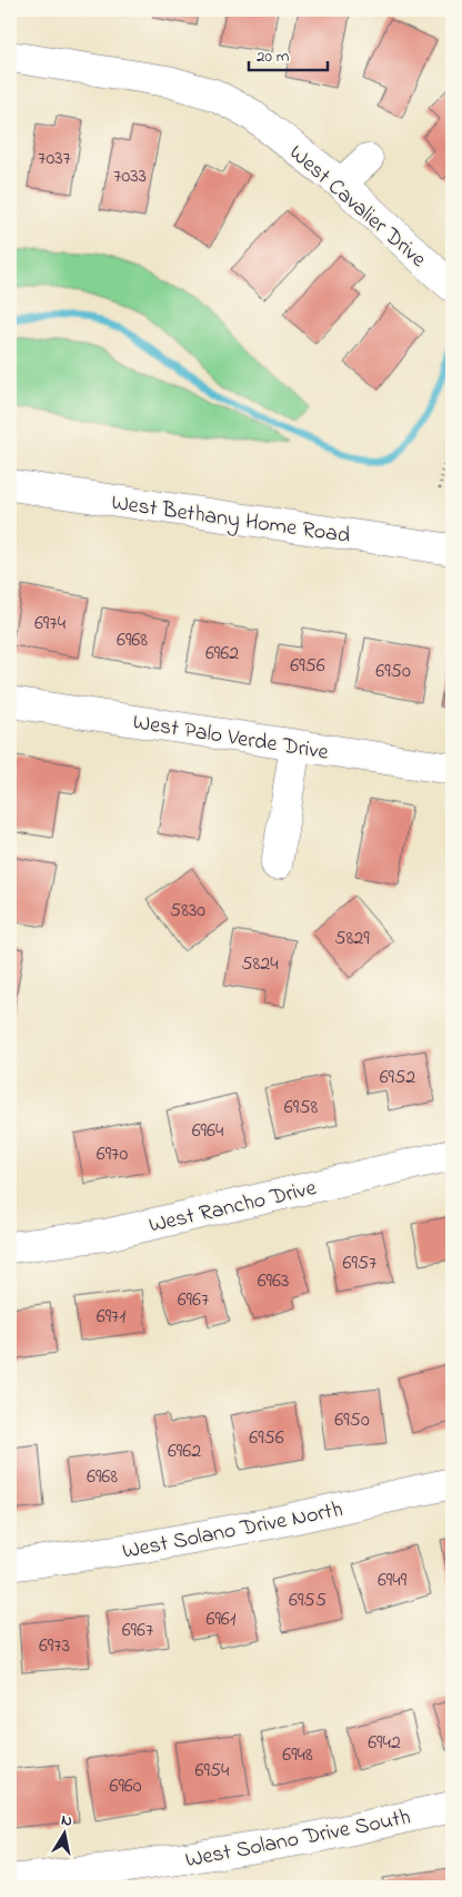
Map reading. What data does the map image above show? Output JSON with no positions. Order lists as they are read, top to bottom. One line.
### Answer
{"streets":{"street":["West Cavalier Drive","West Bethany Home Road","West Palo Verde Drive","West Rancho Drive","West Solano Drive North","West Solano Drive South"]},"house_numbers":["7037","7033","6974","6968","6962","6956","6950","5830","5829","5824","6952","6958","6964","6970","6957","6963","6967","6971","6950","6956","6962","6968","6949","6955","6961","6967","6973","6942","6948","6954","6960"],"scale_bar":"20 m","north":"top"}
